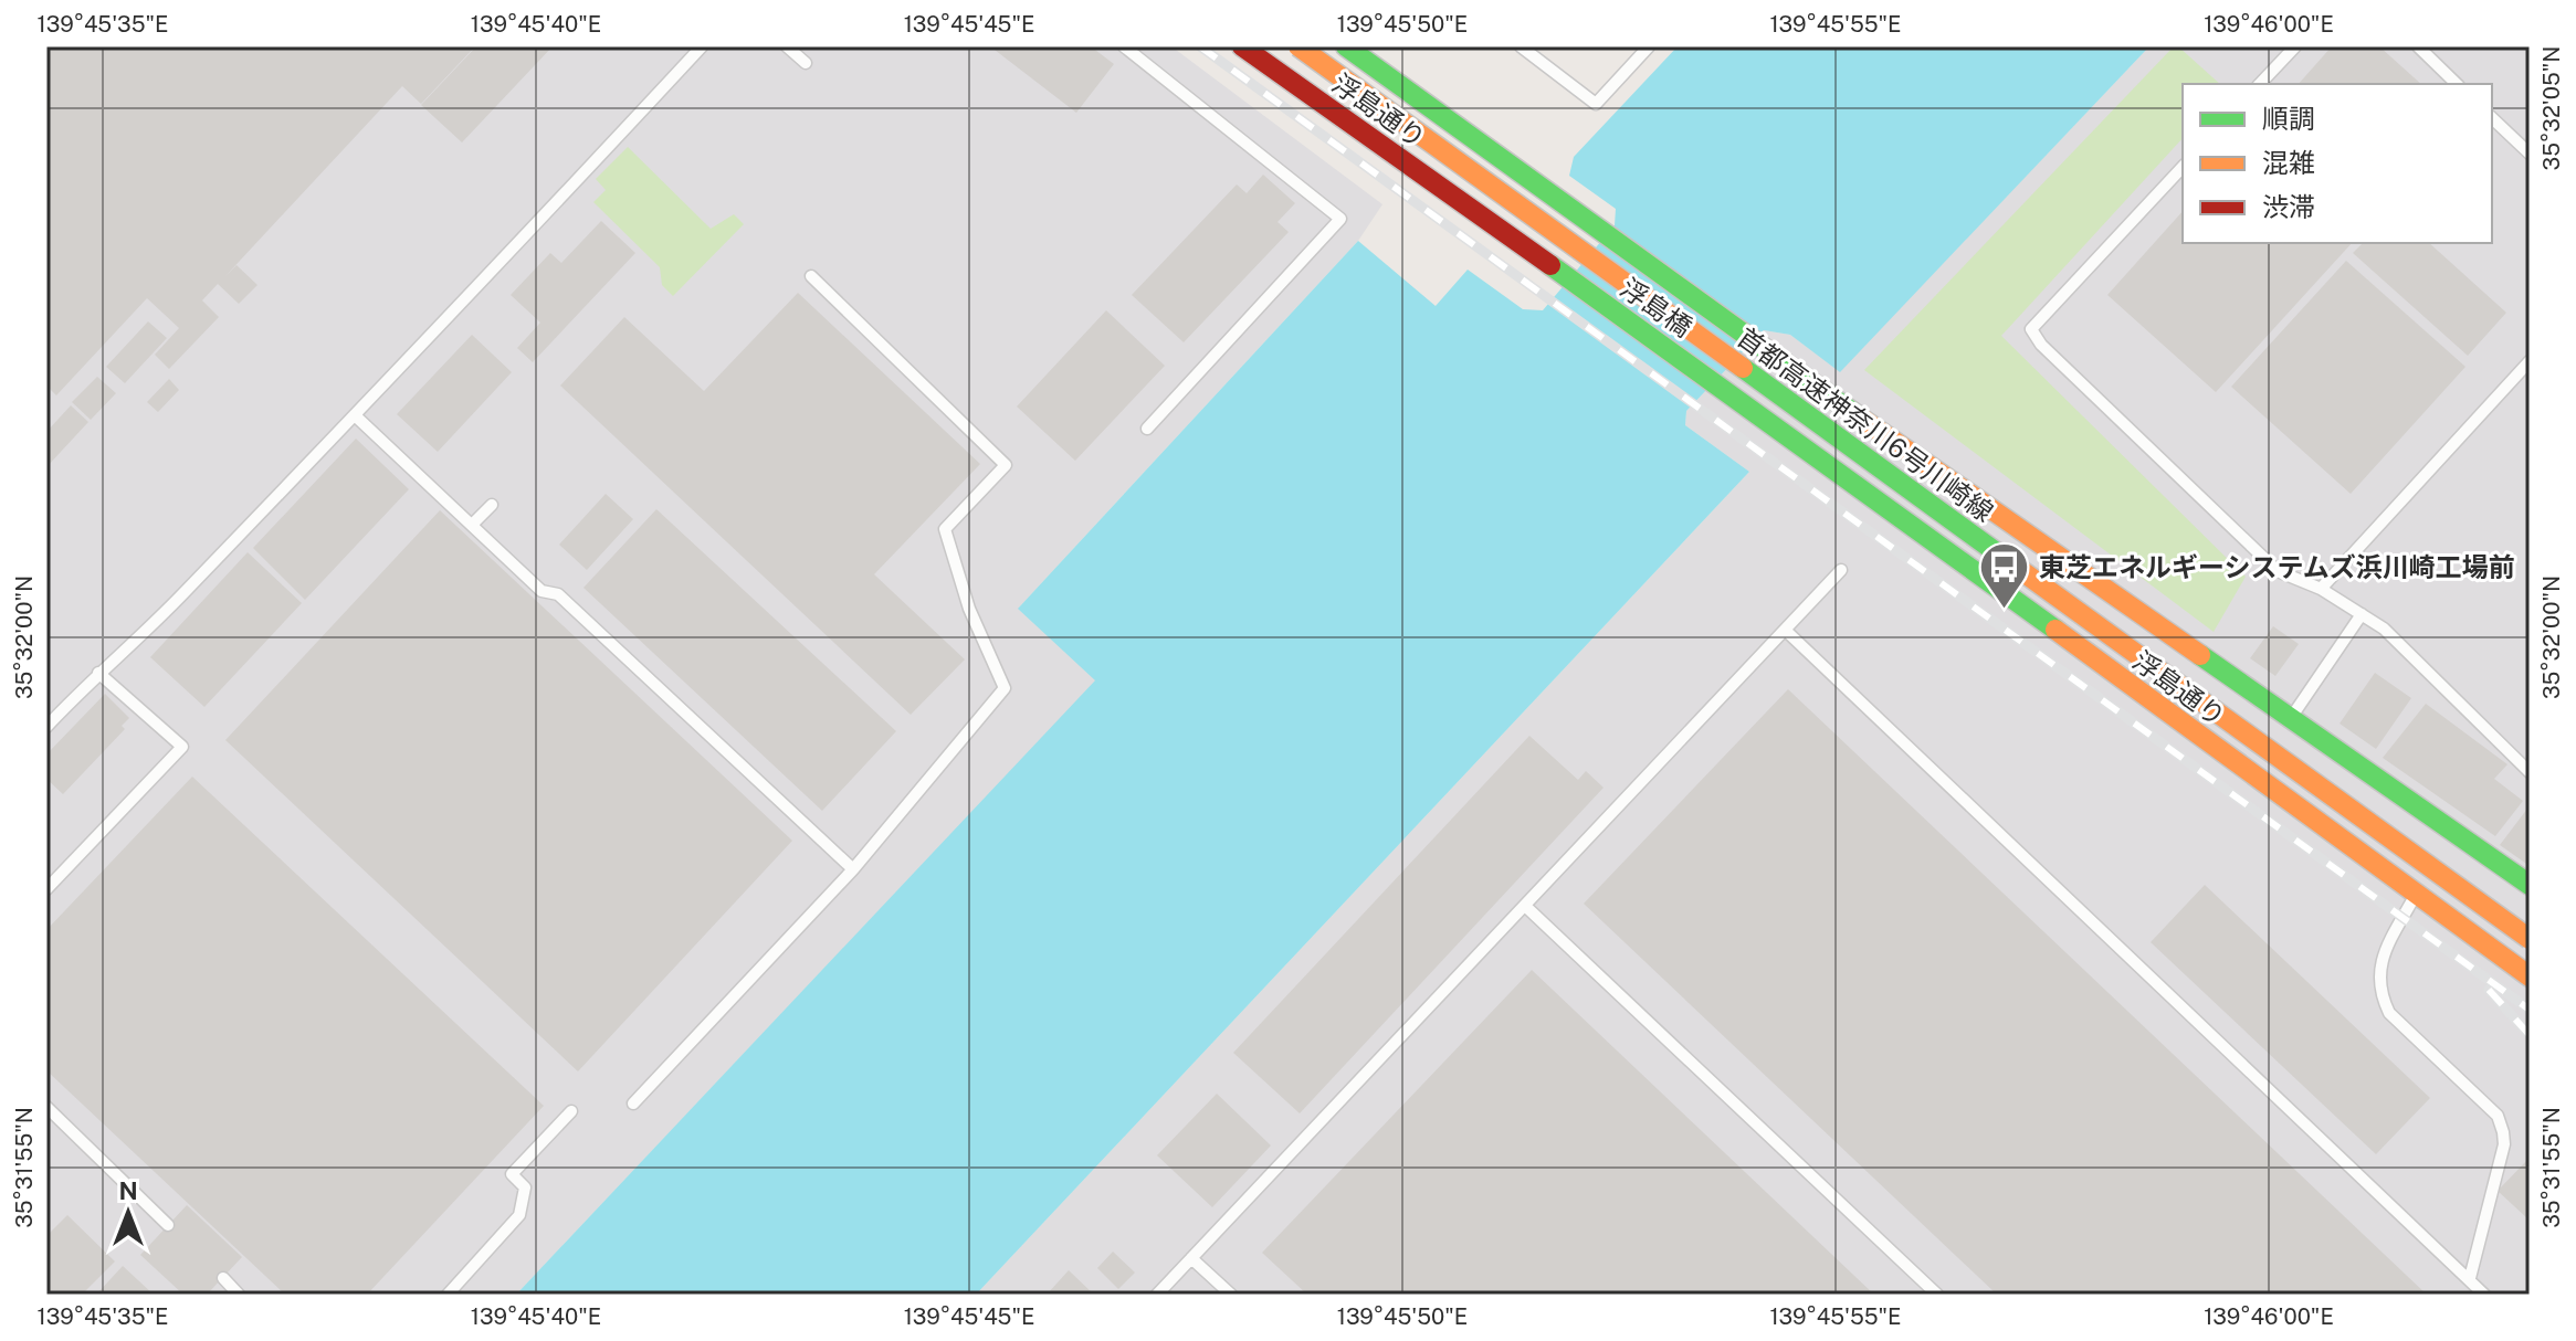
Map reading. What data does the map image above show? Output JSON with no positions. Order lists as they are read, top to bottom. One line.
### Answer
{"streets":{"highway":["浮島通り","浮島橋","首都高速神奈川6号川崎線"]},"crossings":[["浮島通り","浮島橋"]],"places":{"bus stop":["東芝エネルギーシステムズ浜川崎工場前"]},"legend":["順調","混雑","渋滞"],"north":"top","coordinates":["139°45'35\"E","139°45'40\"E","139°45'45\"E","139°45'50\"E","139°45'55\"E","139°46'00\"E","35°32'05\"N","35°32'00\"N","35°31'55\"N"]}
